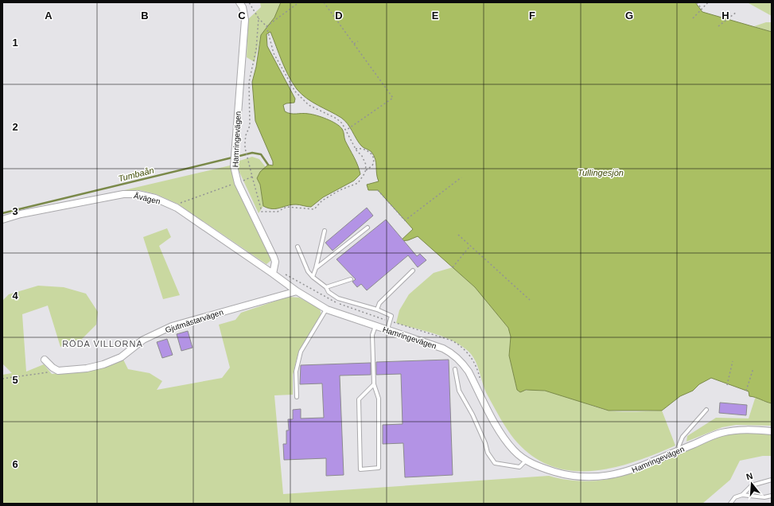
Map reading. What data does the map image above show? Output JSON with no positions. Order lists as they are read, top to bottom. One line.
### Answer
{"streets":{"street":["Hamringevägen","Åvägen","Gjutmästarvägen"]},"crossings":[["Hamringevägen","Åvägen"],["Hamringevägen","Gjutmästarvägen"]],"districts":["RÖDA VILLORNA"],"water":["Tullingesjön","Tumbaån"],"north":"top","grid":{"columns":["A","B","C","D","E","F","G","H"],"rows":["1","2","3","4","5","6"]}}
